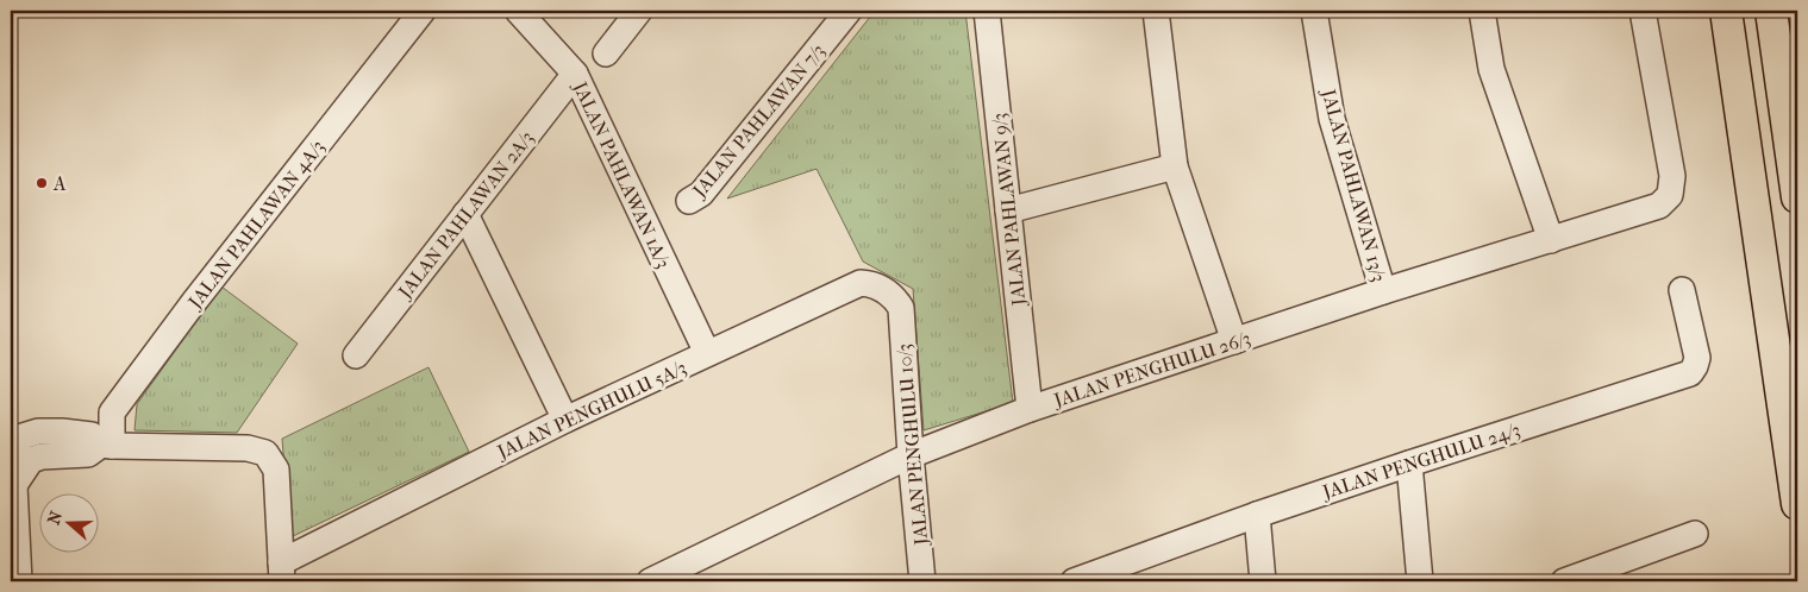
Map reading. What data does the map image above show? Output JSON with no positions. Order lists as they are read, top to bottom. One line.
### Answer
{"streets":{"street":["JALAN PAHLAWAN 7/3","JALAN PAHLAWAN 1A/3","JALAN PAHLAWAN 13/3","JALAN PAHLAWAN 9/3","JALAN PAHLAWAN 2A/3","JALAN PAHLAWAN 4A/3","JALAN PENGHULU 26/3","JALAN PENGHULU 5A/3","JALAN PENGHULU 10/3","JALAN PENGHULU 24/3"]},"crossings":[["JALAN PAHLAWAN 1A/3","JALAN PAHLAWAN 2A/3"],["JALAN PAHLAWAN 1A/3","JALAN PENGHULU 5A/3"],["JALAN PAHLAWAN 13/3","JALAN PENGHULU 26/3"],["JALAN PAHLAWAN 9/3","JALAN PENGHULU 26/3"],["JALAN PENGHULU 26/3","JALAN PENGHULU 10/3"],["JALAN PENGHULU 5A/3","JALAN PENGHULU 10/3"]],"places":["A"],"north":"left"}
